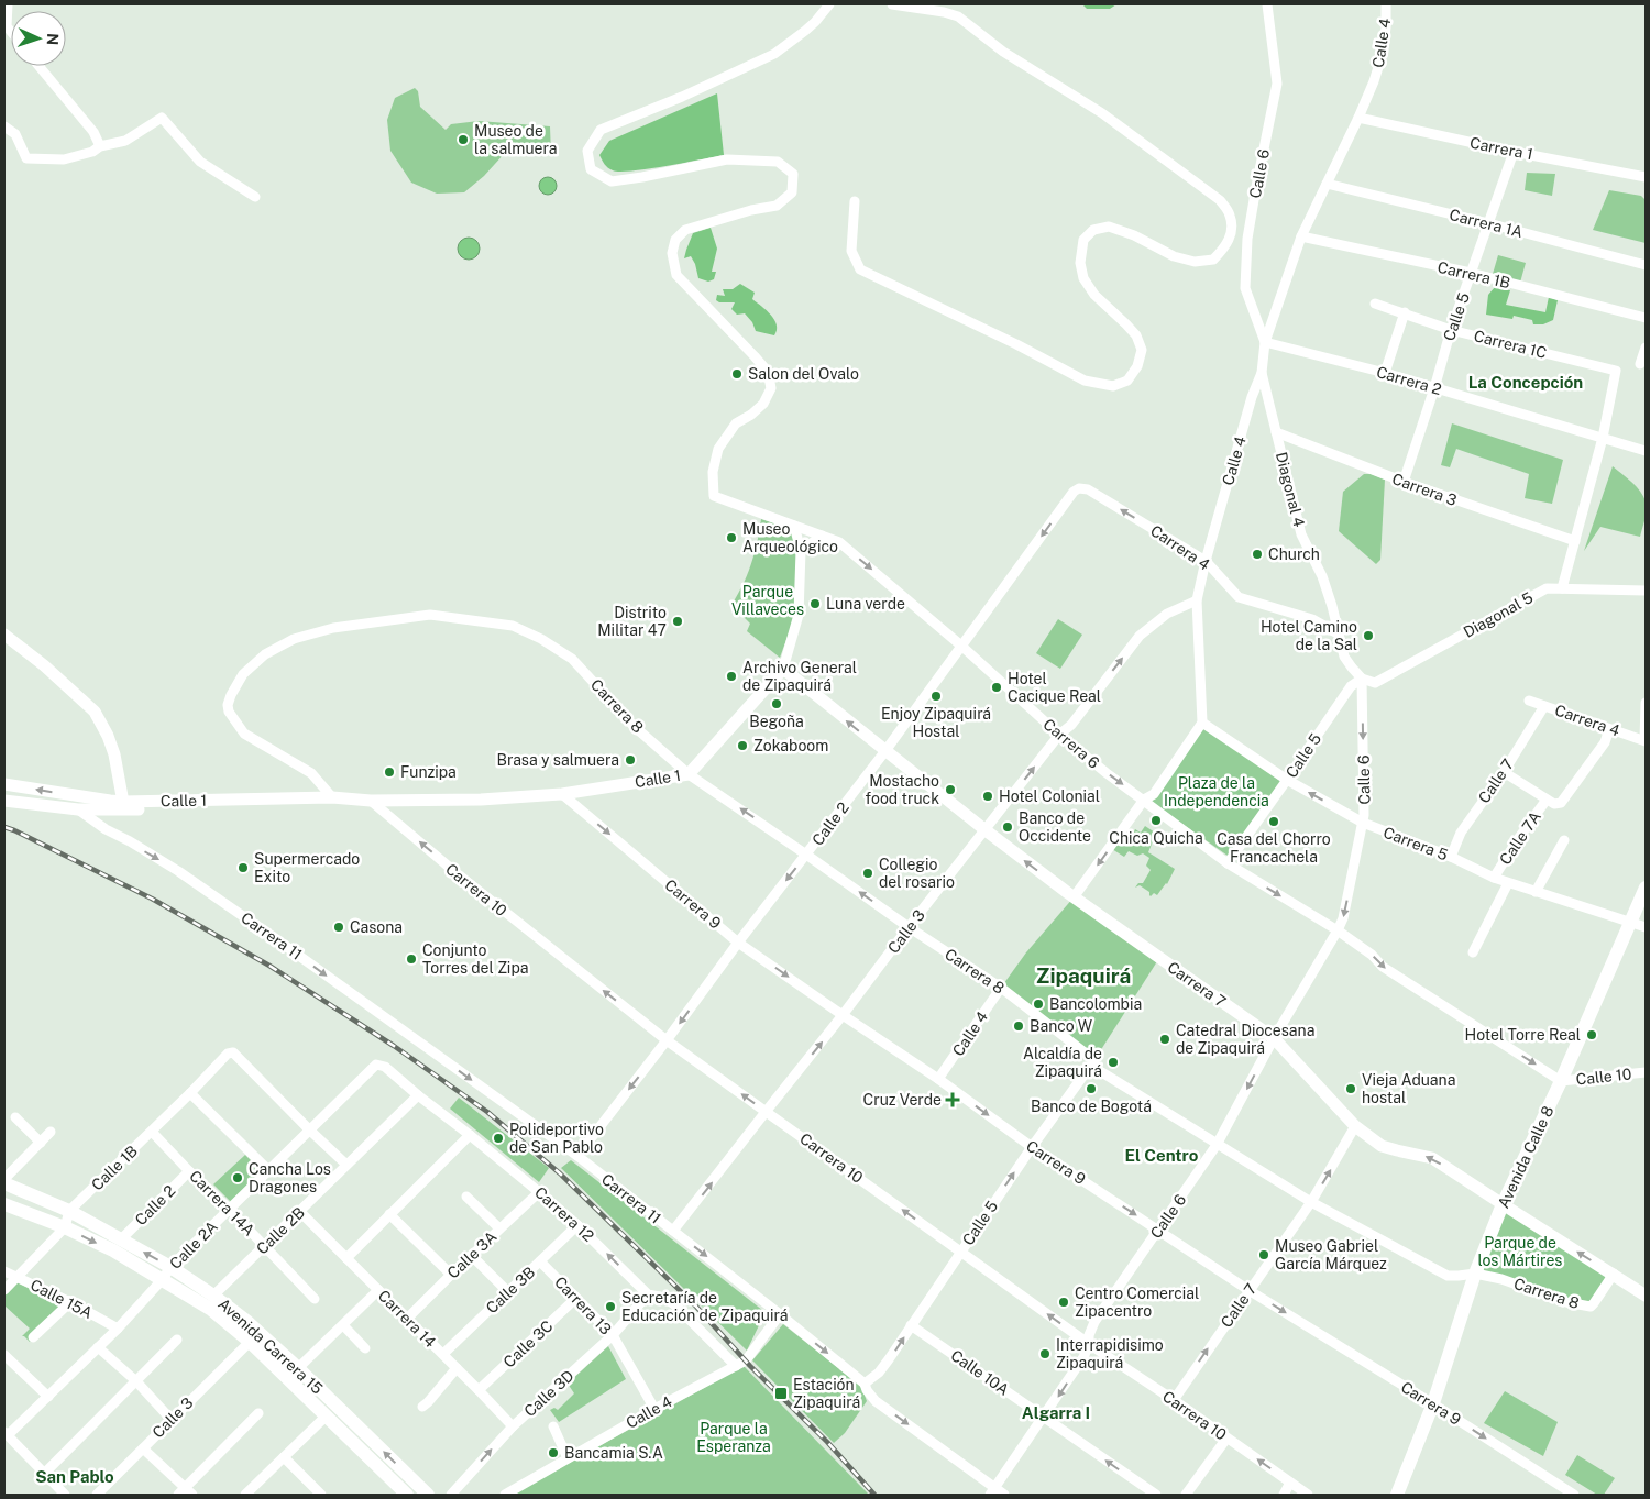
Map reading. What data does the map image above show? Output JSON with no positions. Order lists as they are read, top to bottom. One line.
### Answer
{"streets":{"main road":["Avenida Calle 8","Avenida Carrera 15"],"street":["Calle 4","Carrera 1","Calle 6","Carrera 1A","Carrera 1B","Calle 5","Carrera 1C","Carrera 2","Diagonal 4","Carrera 3","Carrera 4","Diagonal 5","Carrera 8","Carrera 6","Calle 1","Calle 7","Calle 2","Calle 7A","Carrera 5","Carrera 10","Carrera 9","Calle 3","Carrera 11","Carrera 7","Calle 10","Calle 1B","Carrera 14A","Carrera 12","Calle 2B","Calle 2A","Calle 3A","Calle 3B","Calle 15A","Carrera 13","Carrera 14","Calle 3C","Calle 10A","Calle 3D"]},"crossings":[["Calle 4","Carrera 1"],["Calle 4","Calle 6"],["Calle 4","Carrera 1A"],["Calle 4","Carrera 1B"],["Calle 4","Carrera 2"],["Calle 4","Diagonal 4"],["Calle 4","Carrera 4"],["Calle 4","Carrera 8"],["Calle 4","Carrera 5"],["Calle 4","Carrera 9"],["Calle 4","Calle 3"],["Calle 4","Carrera 11"],["Calle 4","Carrera 12"],["Calle 4","Carrera 13"],["Carrera 1","Calle 5"],["Calle 6","Calle 5"],["Calle 6","Carrera 2"],["Calle 6","Diagonal 5"],["Calle 6","Carrera 8"],["Calle 6","Carrera 6"],["Calle 6","Carrera 5"],["Calle 6","Carrera 10"],["Calle 6","Carrera 9"],["Calle 6","Carrera 11"],["Calle 6","Carrera 7"],["Calle 6","Calle 10A"],["Carrera 1A","Calle 5"],["Carrera 1B","Calle 5"],["Calle 5","Carrera 1C"],["Calle 5","Carrera 2"],["Calle 5","Carrera 3"],["Calle 5","Diagonal 5"],["Calle 5","Carrera 8"],["Calle 5","Carrera 6"],["Calle 5","Carrera 5"],["Calle 5","Carrera 10"],["Calle 5","Carrera 9"],["Calle 5","Carrera 11"],["Calle 5","Calle 10A"],["Carrera 1C","Carrera 2"],["Diagonal 4","Carrera 3"],["Diagonal 4","Carrera 4"],["Carrera 4","Calle 7"],["Carrera 4","Calle 2"],["Carrera 4","Calle 7A"],["Carrera 8","Calle 1"],["Carrera 8","Calle 7"],["Carrera 8","Calle 2"],["Carrera 8","Calle 3"],["Carrera 8","Carrera 7"],["Carrera 8","Avenida Calle 8"],["Carrera 6","Calle 1"],["Carrera 6","Calle 2"],["Carrera 6","Calle 3"],["Calle 1","Carrera 10"],["Calle 1","Carrera 9"],["Calle 1","Carrera 11"],["Calle 1","Carrera 7"],["Calle 7","Carrera 5"],["Calle 7","Carrera 10"],["Calle 7","Carrera 9"],["Calle 7","Carrera 7"],["Calle 2","Carrera 10"],["Calle 2","Carrera 9"],["Calle 2","Carrera 11"],["Calle 2","Carrera 7"],["Calle 2","Carrera 14A"],["Calle 2","Avenida Carrera 15"],["Calle 7A","Carrera 5"],["Carrera 5","Avenida Calle 8"],["Carrera 10","Calle 3"],["Carrera 9","Calle 3"],["Carrera 9","Avenida Calle 8"],["Calle 3","Carrera 11"],["Calle 3","Carrera 7"],["Calle 3","Avenida Carrera 15"],["Carrera 7","Avenida Calle 8"],["Calle 10","Avenida Calle 8"],["Calle 1B","Carrera 14A"],["Calle 1B","Calle 2A"],["Calle 1B","Avenida Carrera 15"],["Carrera 14A","Calle 2B"],["Carrera 14A","Calle 2A"],["Carrera 12","Calle 2B"],["Carrera 12","Calle 2A"],["Carrera 12","Calle 3A"],["Carrera 12","Calle 3B"],["Carrera 12","Calle 3D"],["Calle 2B","Carrera 14"],["Calle 2B","Avenida Carrera 15"],["Calle 2A","Calle 15A"],["Calle 2A","Avenida Carrera 15"],["Calle 3A","Carrera 14"],["Calle 3B","Carrera 13"],["Calle 3B","Carrera 14"],["Carrera 13","Calle 3C"],["Carrera 13","Calle 3D"],["Carrera 14","Calle 3C"],["Carrera 14","Calle 3D"]],"one_way":["Calle 6","Calle 7","Calle 2","Carrera 10","Carrera 9","Calle 3","Carrera 11","Carrera 7","Calle 10A"],"districts":["La Concepción","Zipaquirá","El Centro","Algarra I","San Pablo"],"parks":["Parque Villaveces","Plaza de la Independencia","Parque de los Mártires","Parque la Esperanza"],"places":{"other":["Museo de la salmuera","Salon del Ovalo","Museo Arqueológico","Church","Luna verde","Distrito Militar 47","Hotel Camino de la Sal","Archivo General de Zipaquirá","Hotel Cacique Real","Enjoy Zipaquirá Hostal","Begoña","Zokaboom","Brasa y salmuera","Funzipa","Mostacho food truck","Hotel Colonial","Chica Quicha","Casa del Chorro Francachela","Banco de Occidente","Supermercado Exito","Collegio del rosario","Casona","Conjunto Torres del Zipa","Bancolombia","Banco W","Hotel Torre Real","Catedral Diocesana de Zipaquirá","Alcaldía de Zipaquirá","Banco de Bogotá","Vieja Aduana hostal","Polideportivo de San Pablo","Cancha Los Dragones","Museo Gabriel García Márquez","Centro Comercial Zipacentro","Secretaría de Educación de Zipaquirá","Interrapidisimo Zipaquirá","Bancamia S.A"],"health":["Cruz Verde"],"transit":["Estación Zipaquirá"]},"north":"right"}
